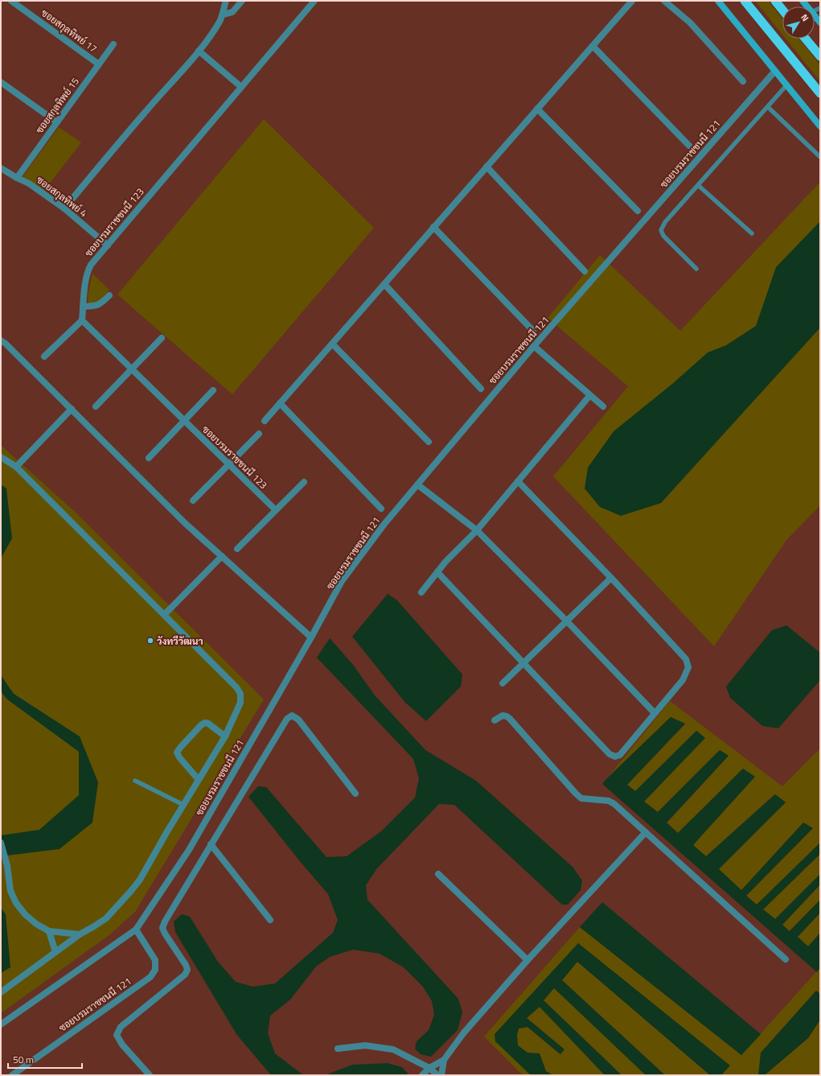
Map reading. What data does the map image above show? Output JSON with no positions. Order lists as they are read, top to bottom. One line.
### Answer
{"streets":{"street":["ซอยสกุลทิพย์ 17","ซอยสกุลทิพย์ 15","ซอยบรมราชชนนี 121","ซอยสกุลทิพย์ 4","ซอยบรมราชชนนี 123"]},"crossings":[["ซอยสกุลทิพย์ 17","ซอยสกุลทิพย์ 15"],["ซอยสกุลทิพย์ 15","ซอยสกุลทิพย์ 4"],["ซอยสกุลทิพย์ 4","ซอยบรมราชชนนี 123"]],"places":["วังทวีวัฒนา"],"scale_bar":"50 m","north":"top right"}
